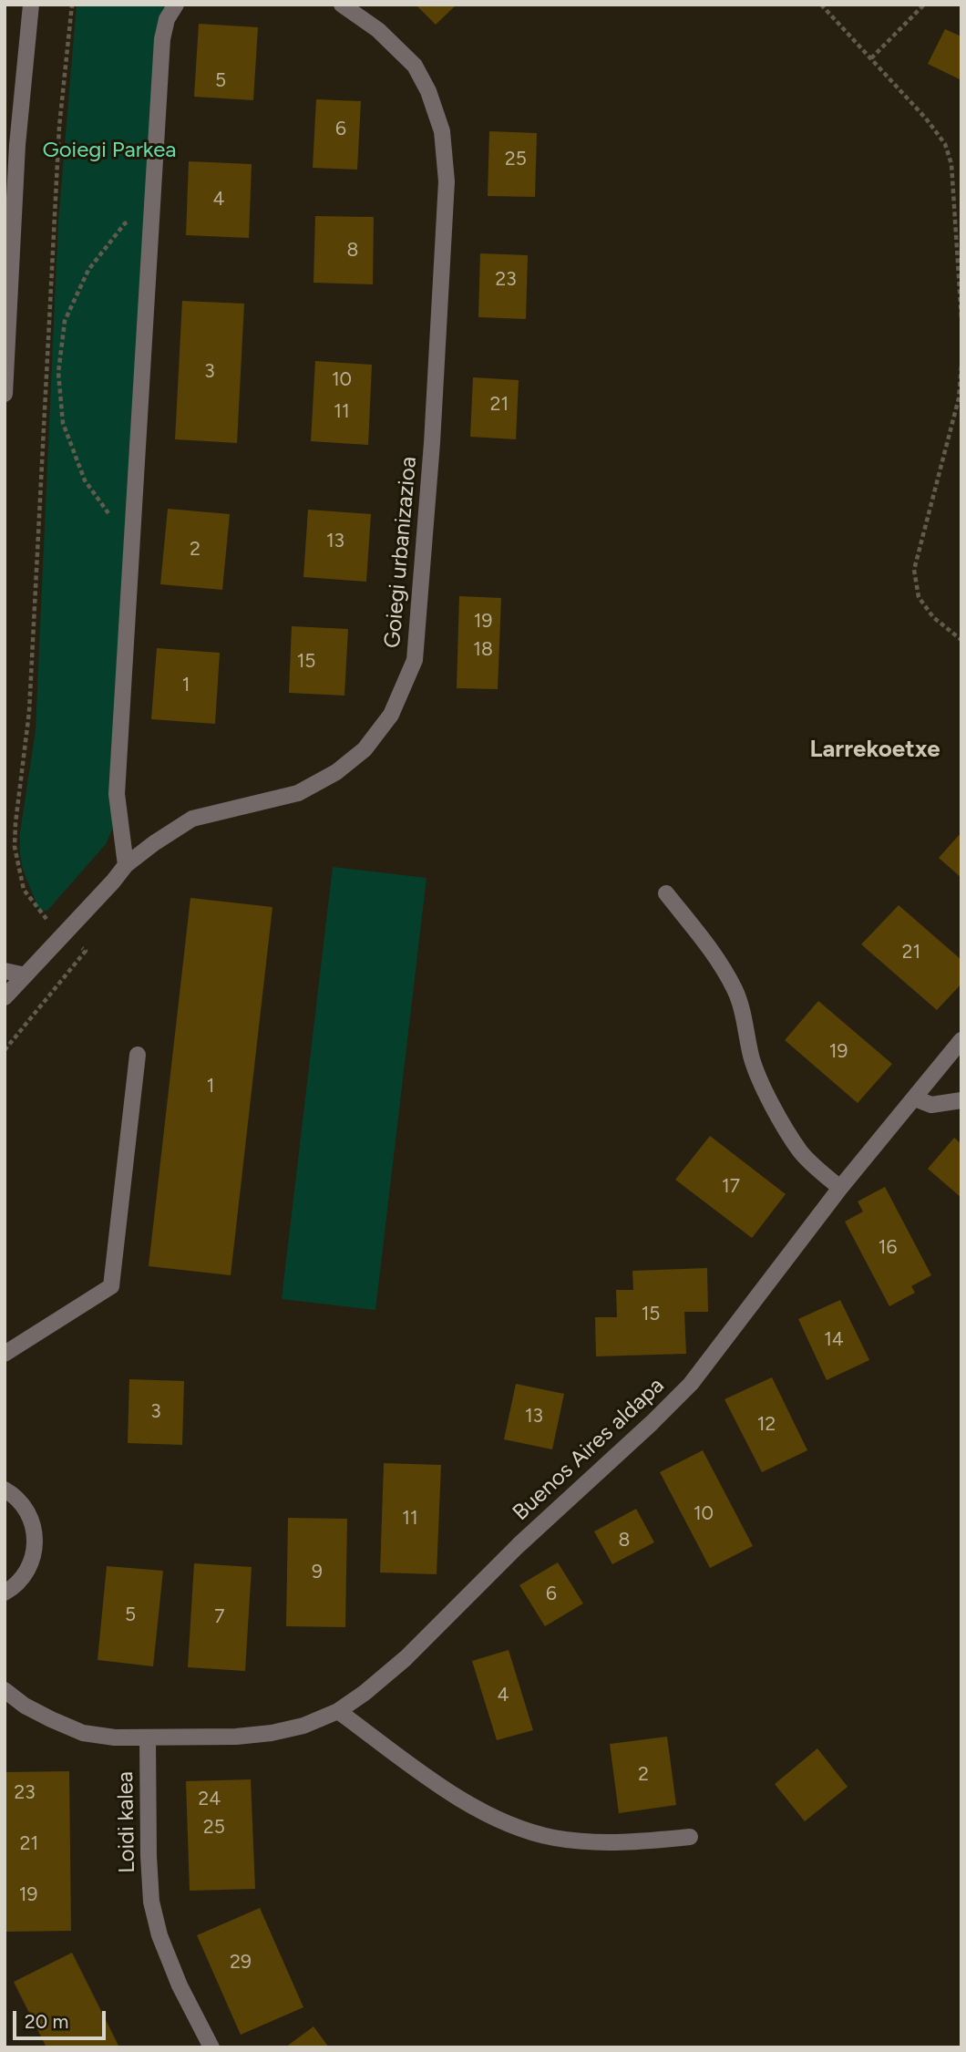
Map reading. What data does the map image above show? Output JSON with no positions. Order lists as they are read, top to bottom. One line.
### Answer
{"streets":{"street":["Goiegi urbanizazioa","Buenos Aires aldapa","Loidi kalea"]},"crossings":[["Buenos Aires aldapa","Loidi kalea"]],"districts":["Larrekoetxe"],"parks":["Goiegi Parkea"],"house_numbers":["5","6","25","4","8","23","3","10","21","11","13","2","19","18","15","1","21","19","1","17","16","15","14","3","13","12","10","11","8","9","6","5","7","4","2","23","24","25","21","19","29"],"scale_bar":"20 m"}
